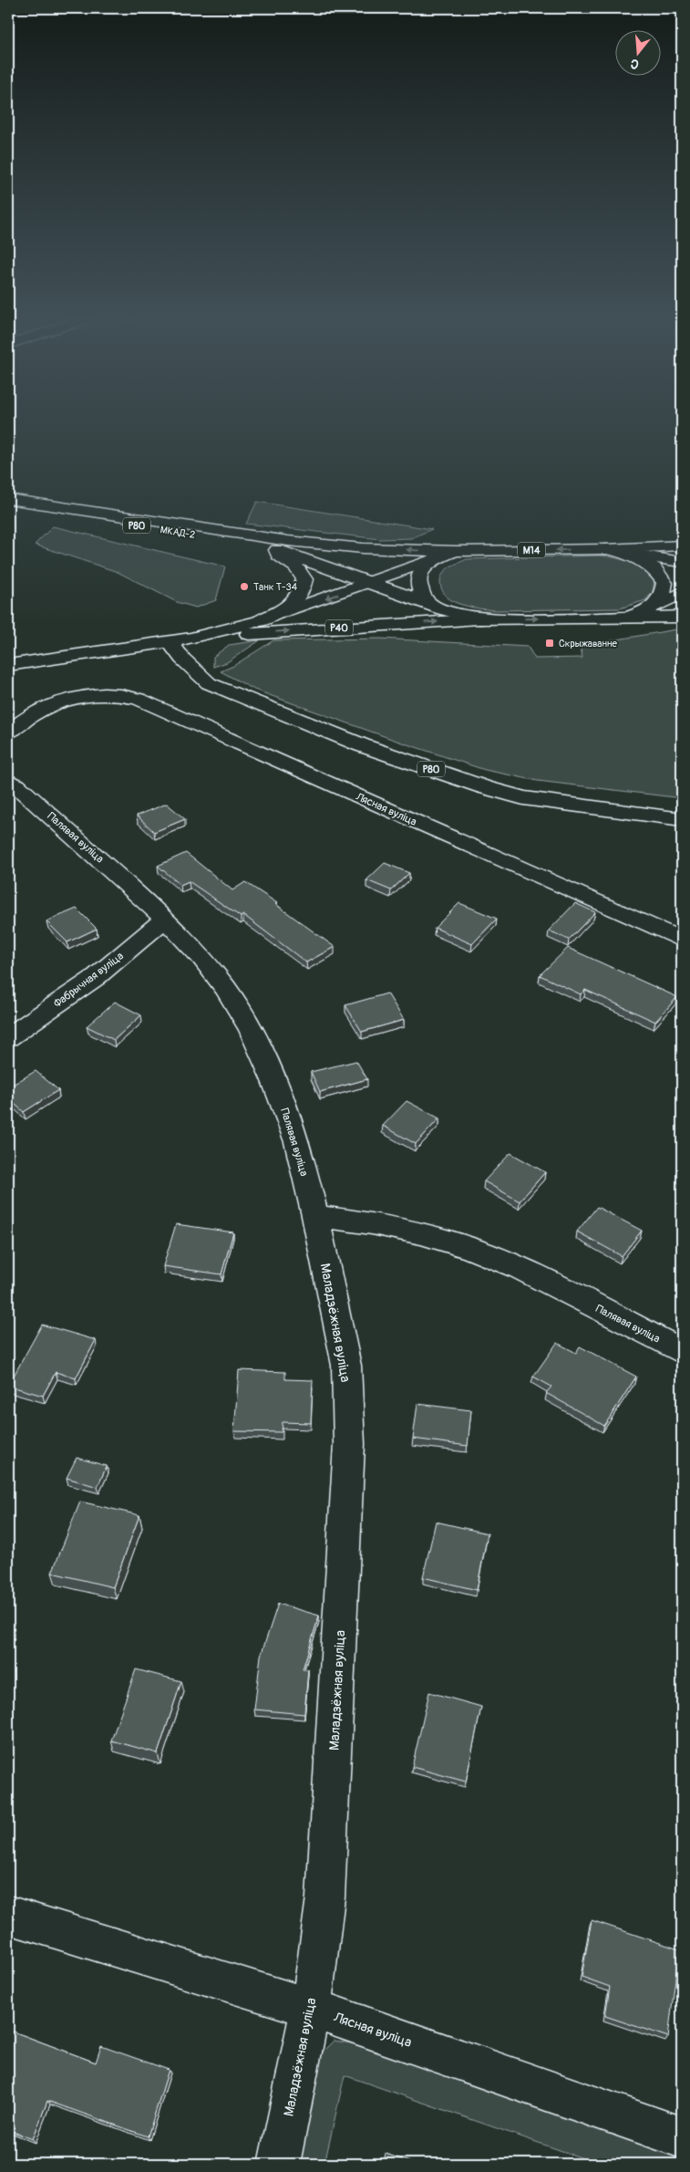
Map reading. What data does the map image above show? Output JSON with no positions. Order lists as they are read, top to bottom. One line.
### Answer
{"streets":{"main road":["Р80","МКАД-2","М14","Р40","Лясная вуліца","Палявая вуліца","Фабрычная вуліца","Маладзёжная вуліца"]},"crossings":[["Р80","МКАД-2"],["Р80","М14"],["Р80","Р40"],["М14","Р40"],["Лясная вуліца","Маладзёжная вуліца"],["Палявая вуліца","Фабрычная вуліца"],["Палявая вуліца","Маладзёжная вуліца"]],"places":{"other":["Танк Т-34"],"transit":["Скрыжаванне"]},"north":"bottom"}
